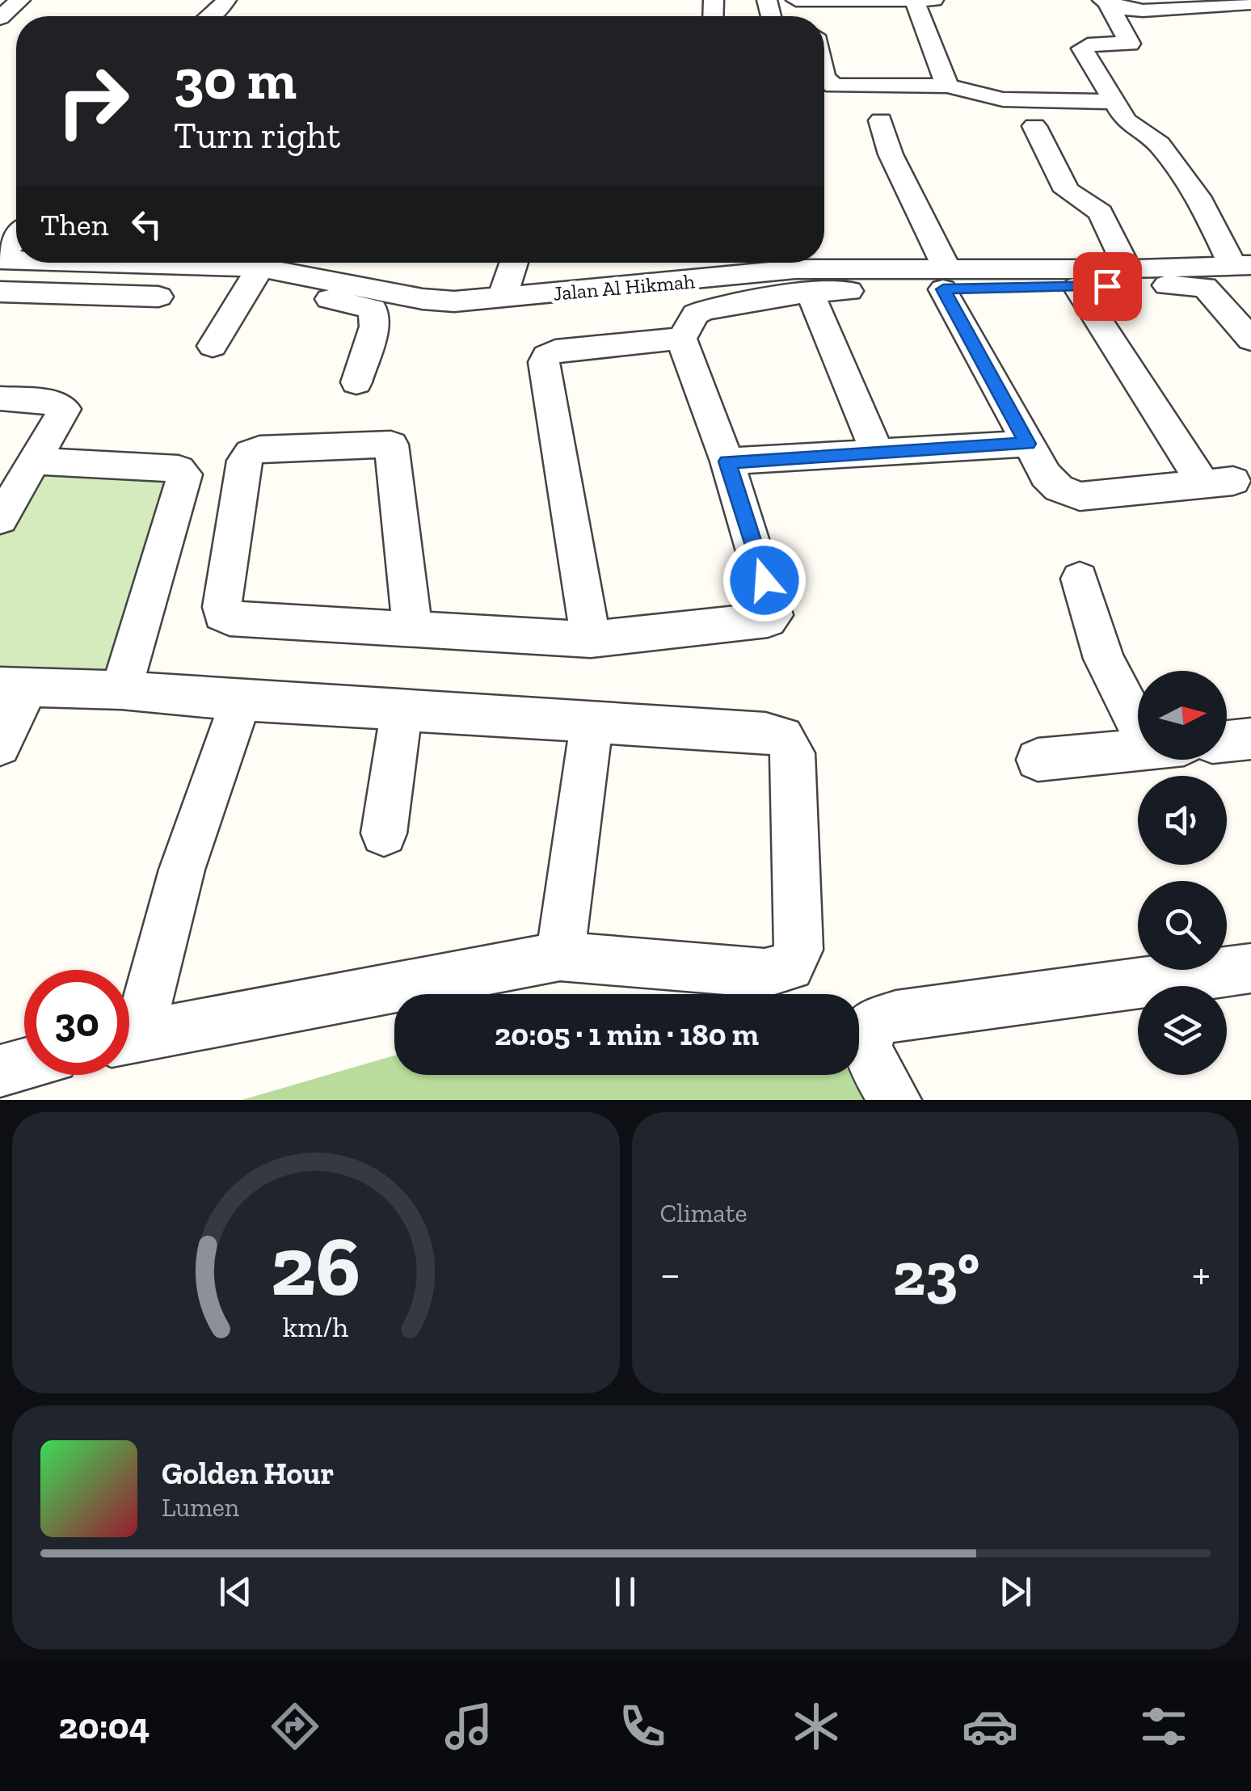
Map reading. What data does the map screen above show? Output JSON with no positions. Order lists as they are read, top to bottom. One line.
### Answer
{"streets":{"street":["Jalan Al Hikmah"]},"north":"right","page":{"turn":["30 m","Turn right"],"then":"Then","limit":"30","trip":"20:05 · 1 min · 180 m","tile":"Climate","heat":["−","23°","+"],"song":["Golden Hour","Lumen"],"tabs":"20:04","gauge":["26","km/h"]}}
